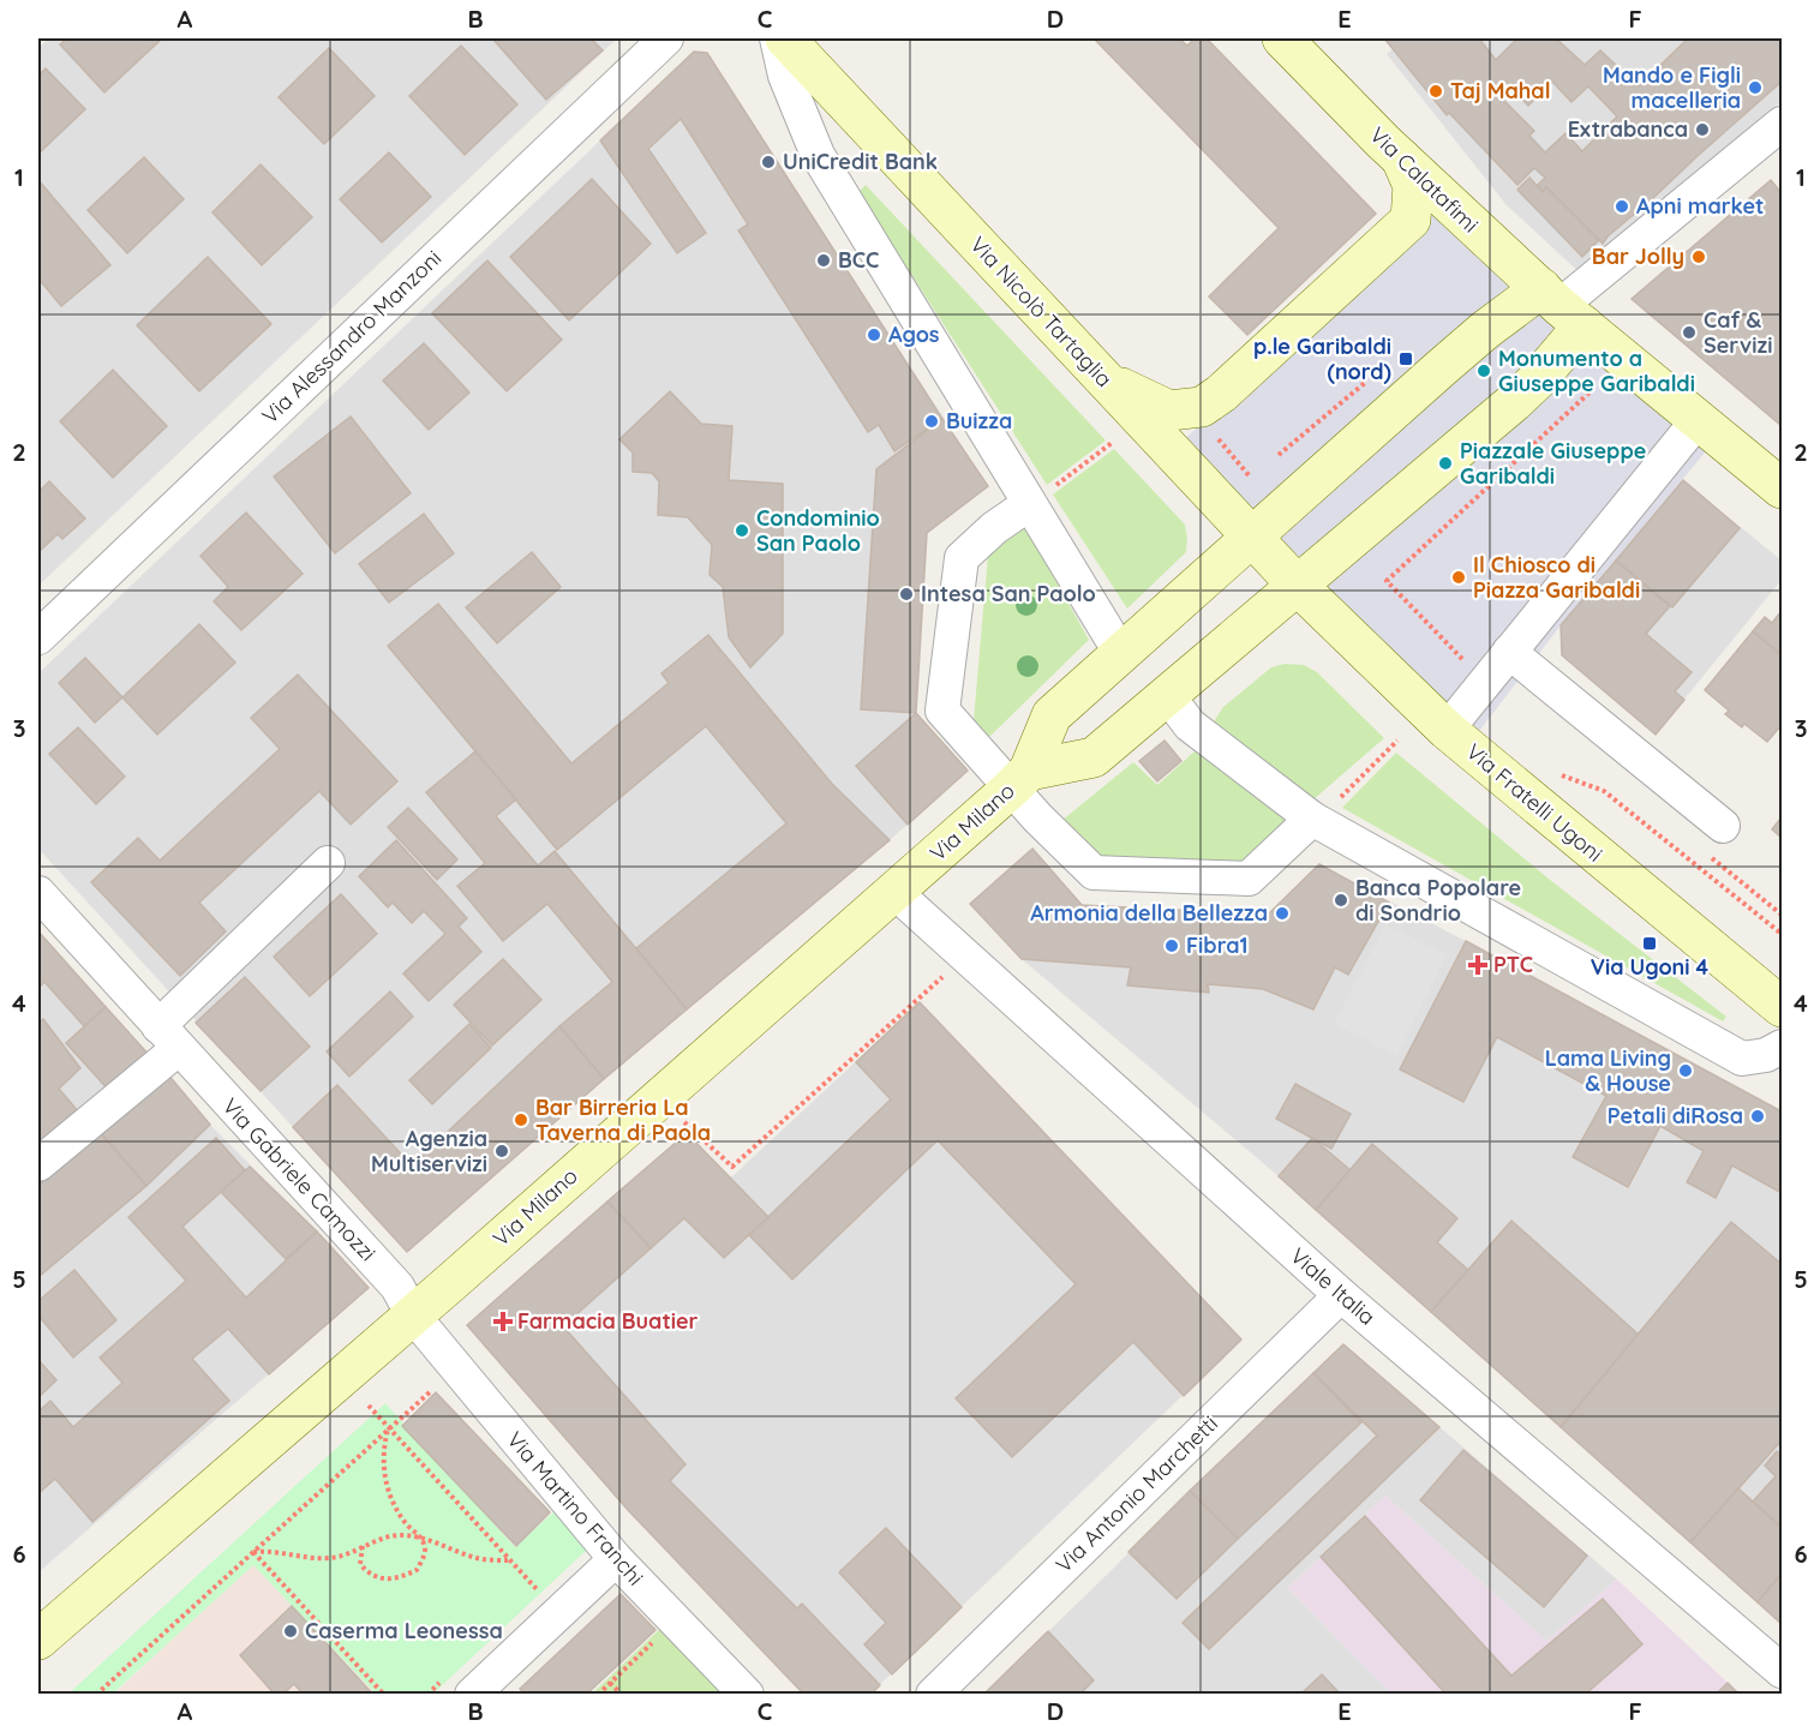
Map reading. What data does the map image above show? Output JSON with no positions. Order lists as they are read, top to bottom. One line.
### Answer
{"streets":{"main road":["Via Calatafimi","Via Nicolò Tartaglia","Via Fratelli Ugoni","Via Milano"],"street":["Via Alessandro Manzoni","Via Gabriele Camozzi","Viale Italia","Via Antonio Marchetti","Via Martino Franchi"]},"crossings":[["Via Nicolò Tartaglia","Via Fratelli Ugoni"],["Via Nicolò Tartaglia","Via Milano"],["Via Fratelli Ugoni","Via Milano"],["Via Milano","Via Gabriele Camozzi"],["Via Milano","Viale Italia"],["Via Milano","Via Martino Franchi"],["Via Gabriele Camozzi","Via Martino Franchi"],["Viale Italia","Via Antonio Marchetti"]],"places":{"other":["Mando e Figli macelleria","Taj Mahal","Extrabanca","UniCredit Bank","Apni market","Bar Jolly","BCC","Caf & Servizi","Agos","Monumento a Giuseppe Garibaldi","Buizza","Piazzale Giuseppe Garibaldi","Condominio San Paolo","Il Chiosco di Piazza Garibaldi","Intesa San Paolo","Banca Popolare di Sondrio","Armonia della Bellezza","Fibra1","Lama Living & House","Petali diRosa","Bar Birreria La Taverna di Paola","Agenzia Multiservizi","Caserma Leonessa"],"transit":["p.le Garibaldi (nord)","Via Ugoni 4"],"health":["PTC","Farmacia Buatier"]},"grid":{"columns":["A","B","C","D","E","F"],"rows":["1","2","3","4","5","6"]}}
